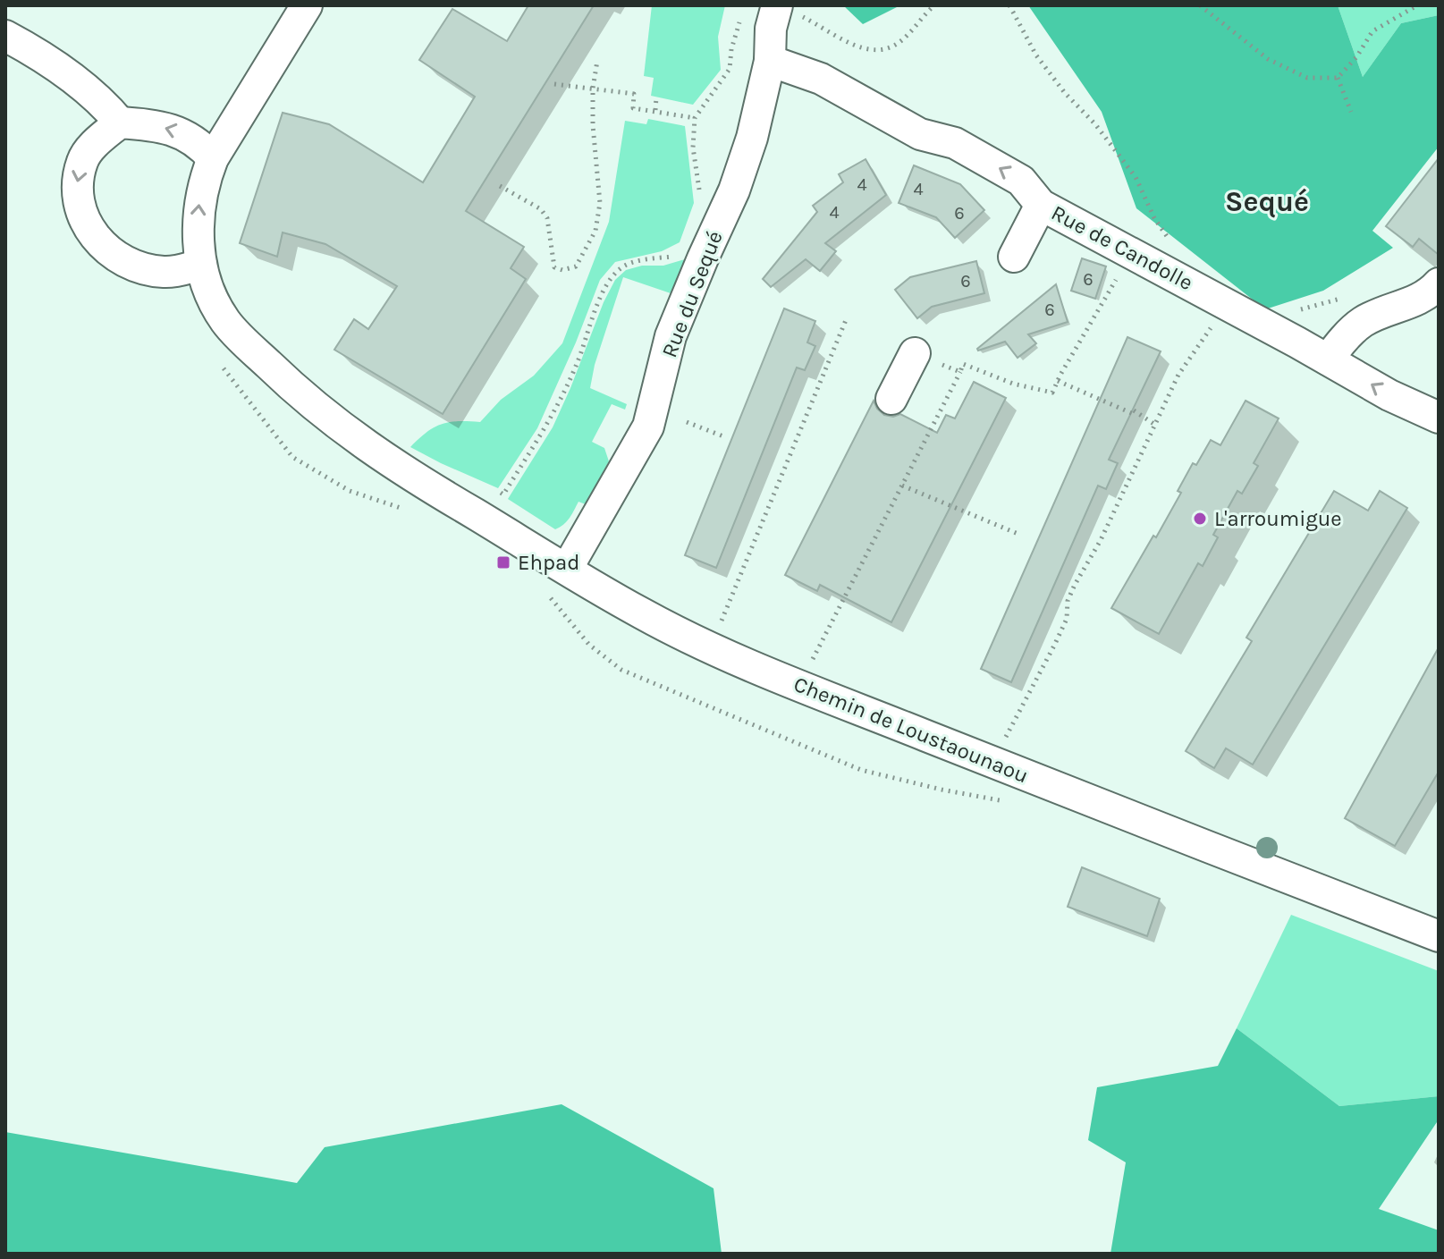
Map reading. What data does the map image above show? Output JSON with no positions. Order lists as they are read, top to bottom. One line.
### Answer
{"streets":{"street":["Rue de Candolle","Rue du Sequé","Chemin de Loustaounaou"]},"crossings":[["Rue de Candolle","Rue du Sequé"],["Rue du Sequé","Chemin de Loustaounaou"]],"one_way":["Rue de Candolle"],"districts":["Sequé"],"places":{"other":["L'arroumigue"],"transit":["Ehpad"]},"house_numbers":["4","4","4","6","6","6","6"]}
